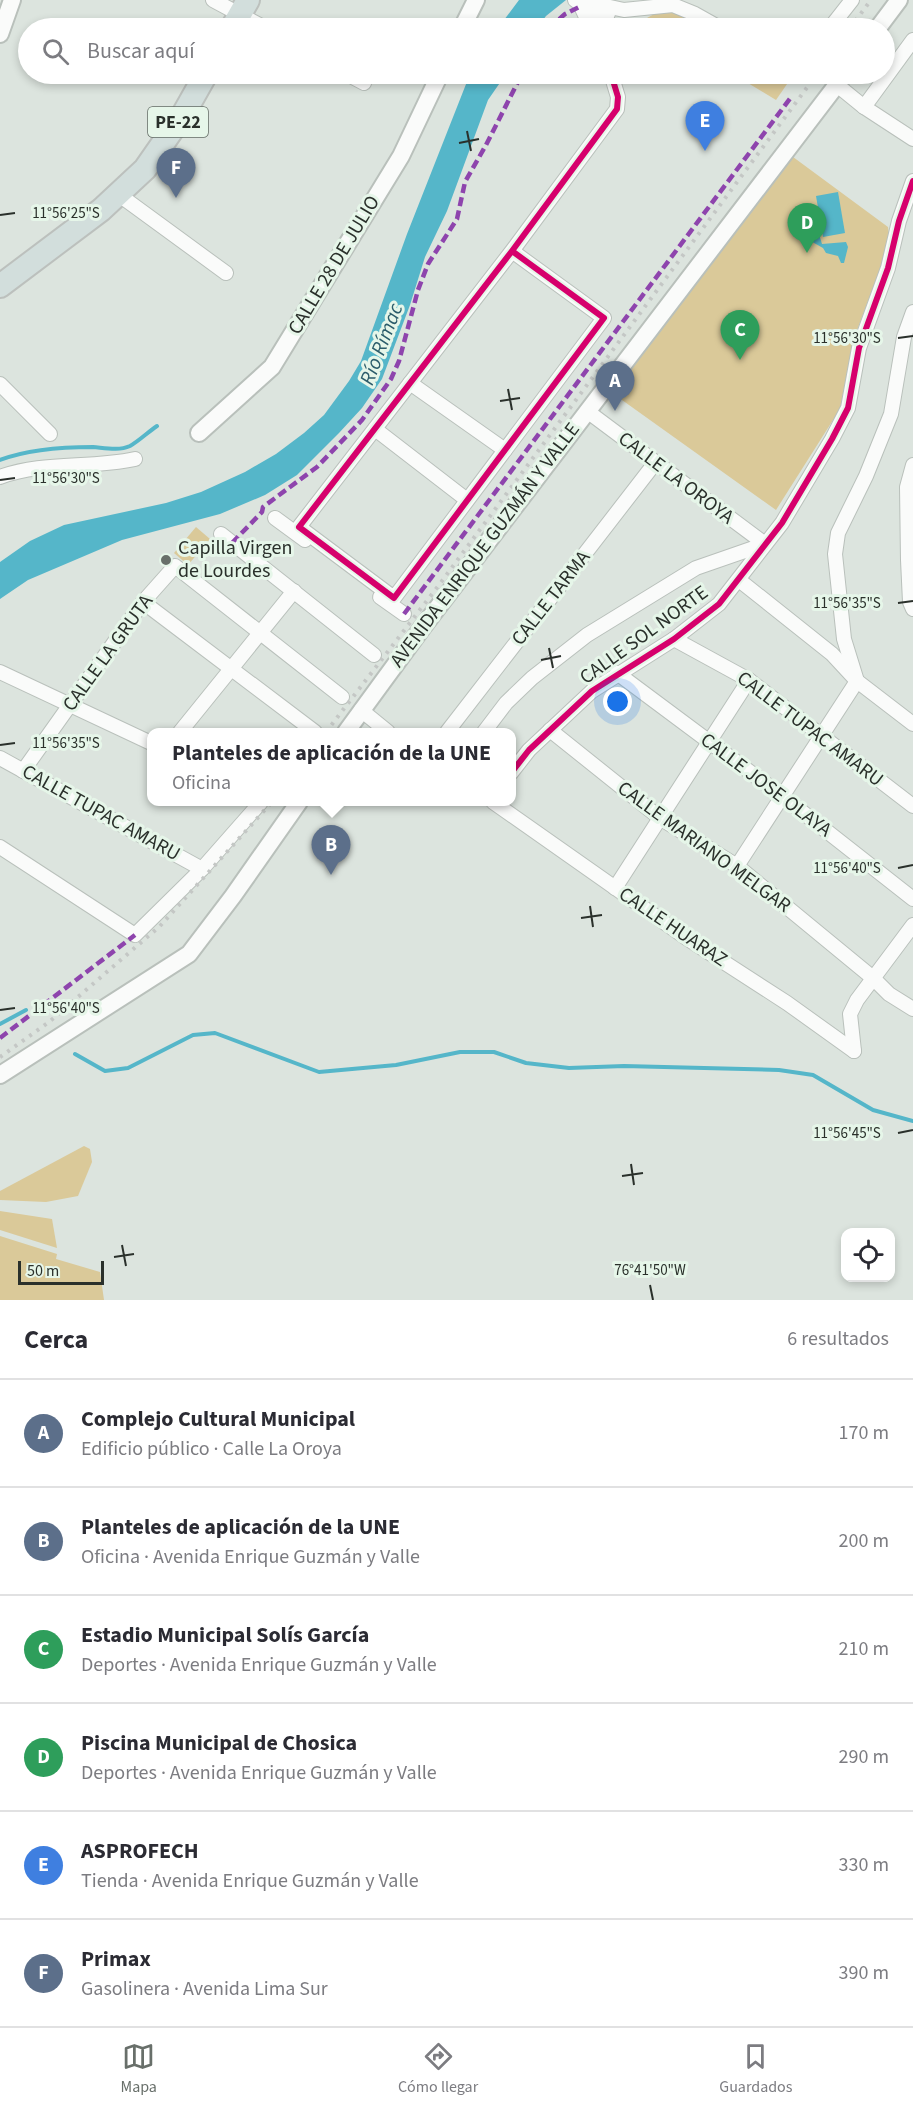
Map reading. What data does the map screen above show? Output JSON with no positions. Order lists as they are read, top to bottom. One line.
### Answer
{"streets":{"highway":["PE-22"],"street":["CALLE 28 DE JULIO","CALLE LA OROYA","AVENIDA ENRIQUE GUZMÁN Y VALLE","CALLE TARMA","CALLE SOL NORTE","CALLE LA GRUTA","CALLE TUPAC AMARU","CALLE JOSE OLAYA","CALLE MARIANO MELGAR","CALLE HUARAZ"]},"crossings":[["CALLE LA OROYA","AVENIDA ENRIQUE GUZMÁN Y VALLE"],["CALLE LA OROYA","CALLE TARMA"],["CALLE LA OROYA","CALLE SOL NORTE"],["CALLE SOL NORTE","CALLE TUPAC AMARU"],["CALLE SOL NORTE","CALLE JOSE OLAYA"],["CALLE SOL NORTE","CALLE MARIANO MELGAR"],["CALLE LA GRUTA","CALLE TUPAC AMARU"],["CALLE MARIANO MELGAR","CALLE HUARAZ"]],"water":["Río Rímac"],"places":["Capilla Virgen de Lourdes"],"scale_bar":"50 m","page":{"search":"Buscar aquí","pins":["E","F","D","C","A","B"],"popup":["Planteles de aplicación de la UNE","Oficina"],"scale":"50 m","heading":["Cerca","6 resultados"],"list":[{"mark":"A","name":"Complejo Cultural Municipal","note":"Edificio público · Calle La Oroya","value":"170 m"},{"mark":"B","name":"Planteles de aplicación de la UNE","note":"Oficina · Avenida Enrique Guzmán y Valle","value":"200 m"},{"mark":"C","name":"Estadio Municipal Solís García","note":"Deportes · Avenida Enrique Guzmán y Valle","value":"210 m"},{"mark":"D","name":"Piscina Municipal de Chosica","note":"Deportes · Avenida Enrique Guzmán y Valle","value":"290 m"},{"mark":"E","name":"ASPROFECH","note":"Tienda · Avenida Enrique Guzmán y Valle","value":"330 m"},{"mark":"F","name":"Primax","note":"Gasolinera · Avenida Lima Sur","value":"390 m"}],"nav":["Mapa","Cómo llegar","Guardados"]},"coordinates":["11°56'25\"S","11°56'30\"S","11°56'35\"S","11°56'40\"S","11°56'45\"S","76°41'50\"W"]}
